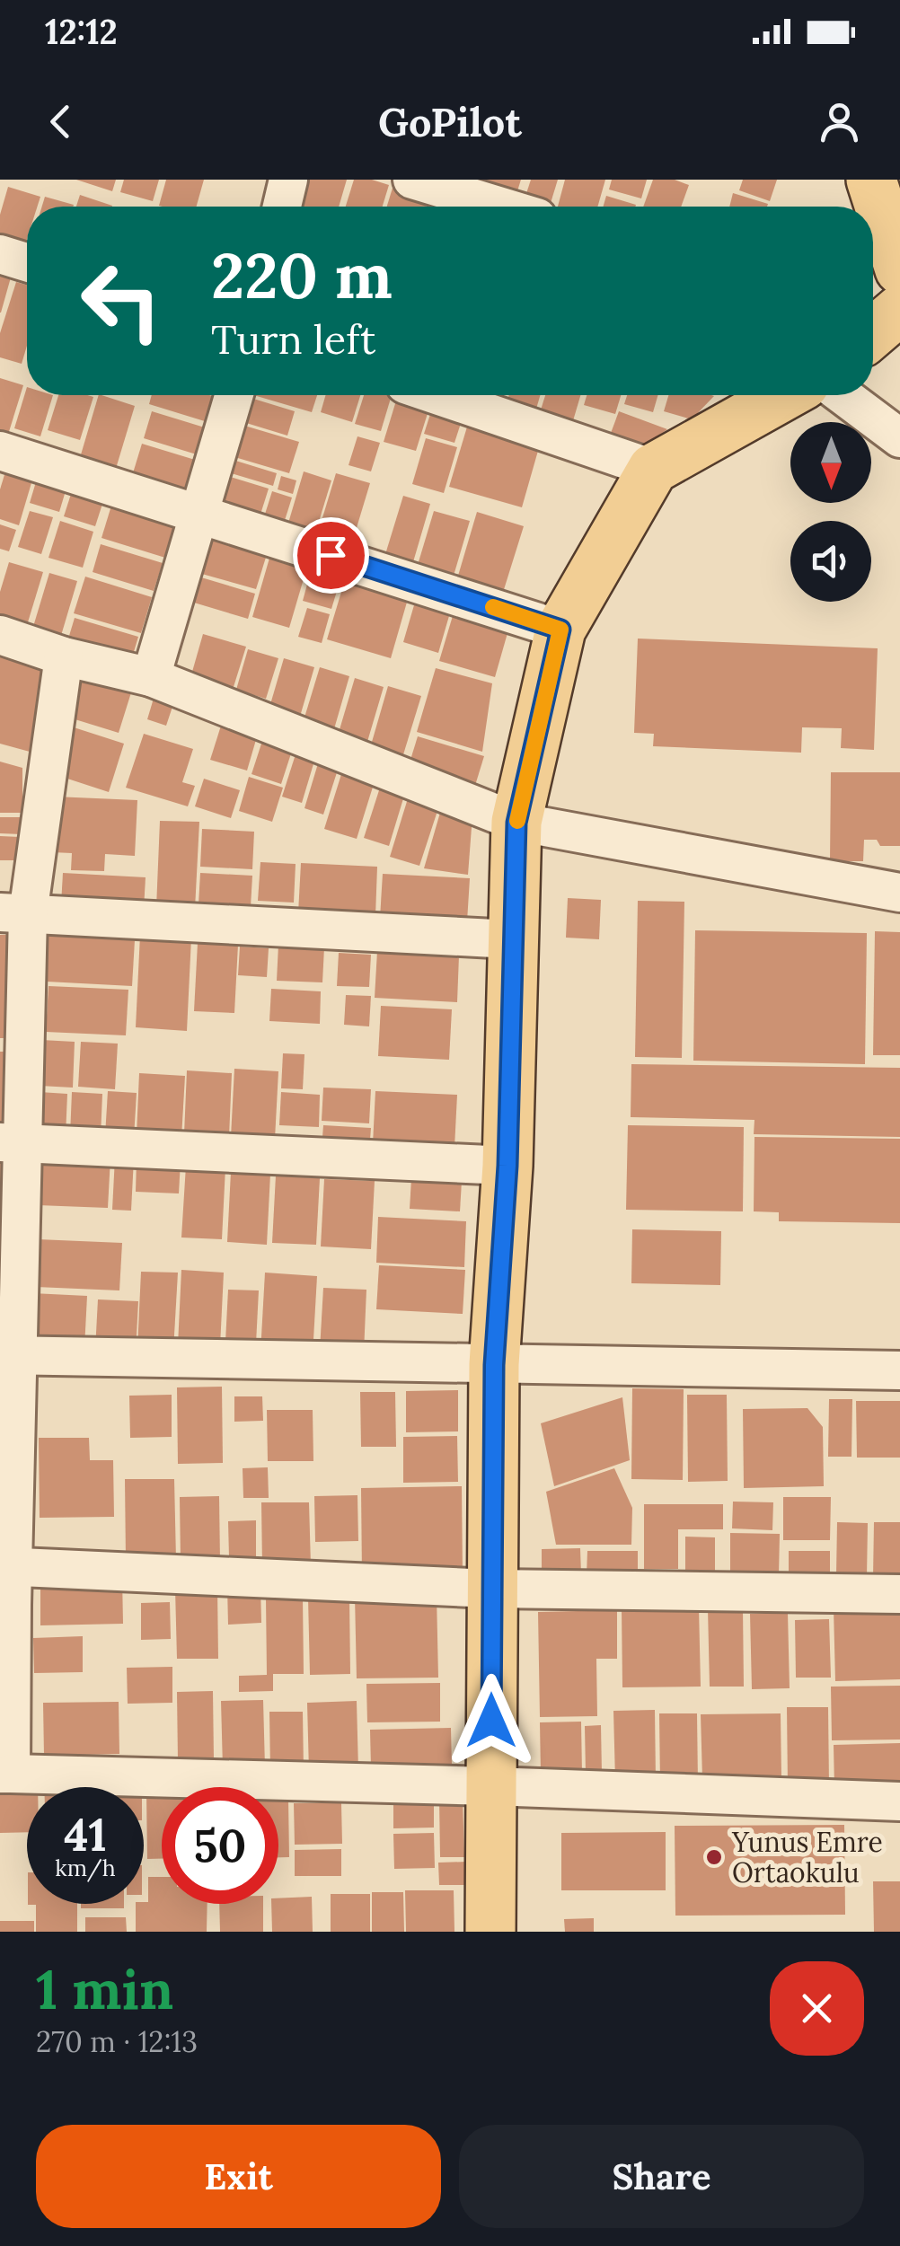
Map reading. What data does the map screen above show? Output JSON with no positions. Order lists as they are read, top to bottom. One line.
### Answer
{"places":["Yunus Emre Ortaokulu"],"north":"bottom","page":{"status":"12:12","header":"GoPilot","turn":["220 m","Turn left"],"speed":"41 km/h","limit":"50","heading":["1 min","270 m · 12:13"],"buttons":["Exit","Share"]}}
